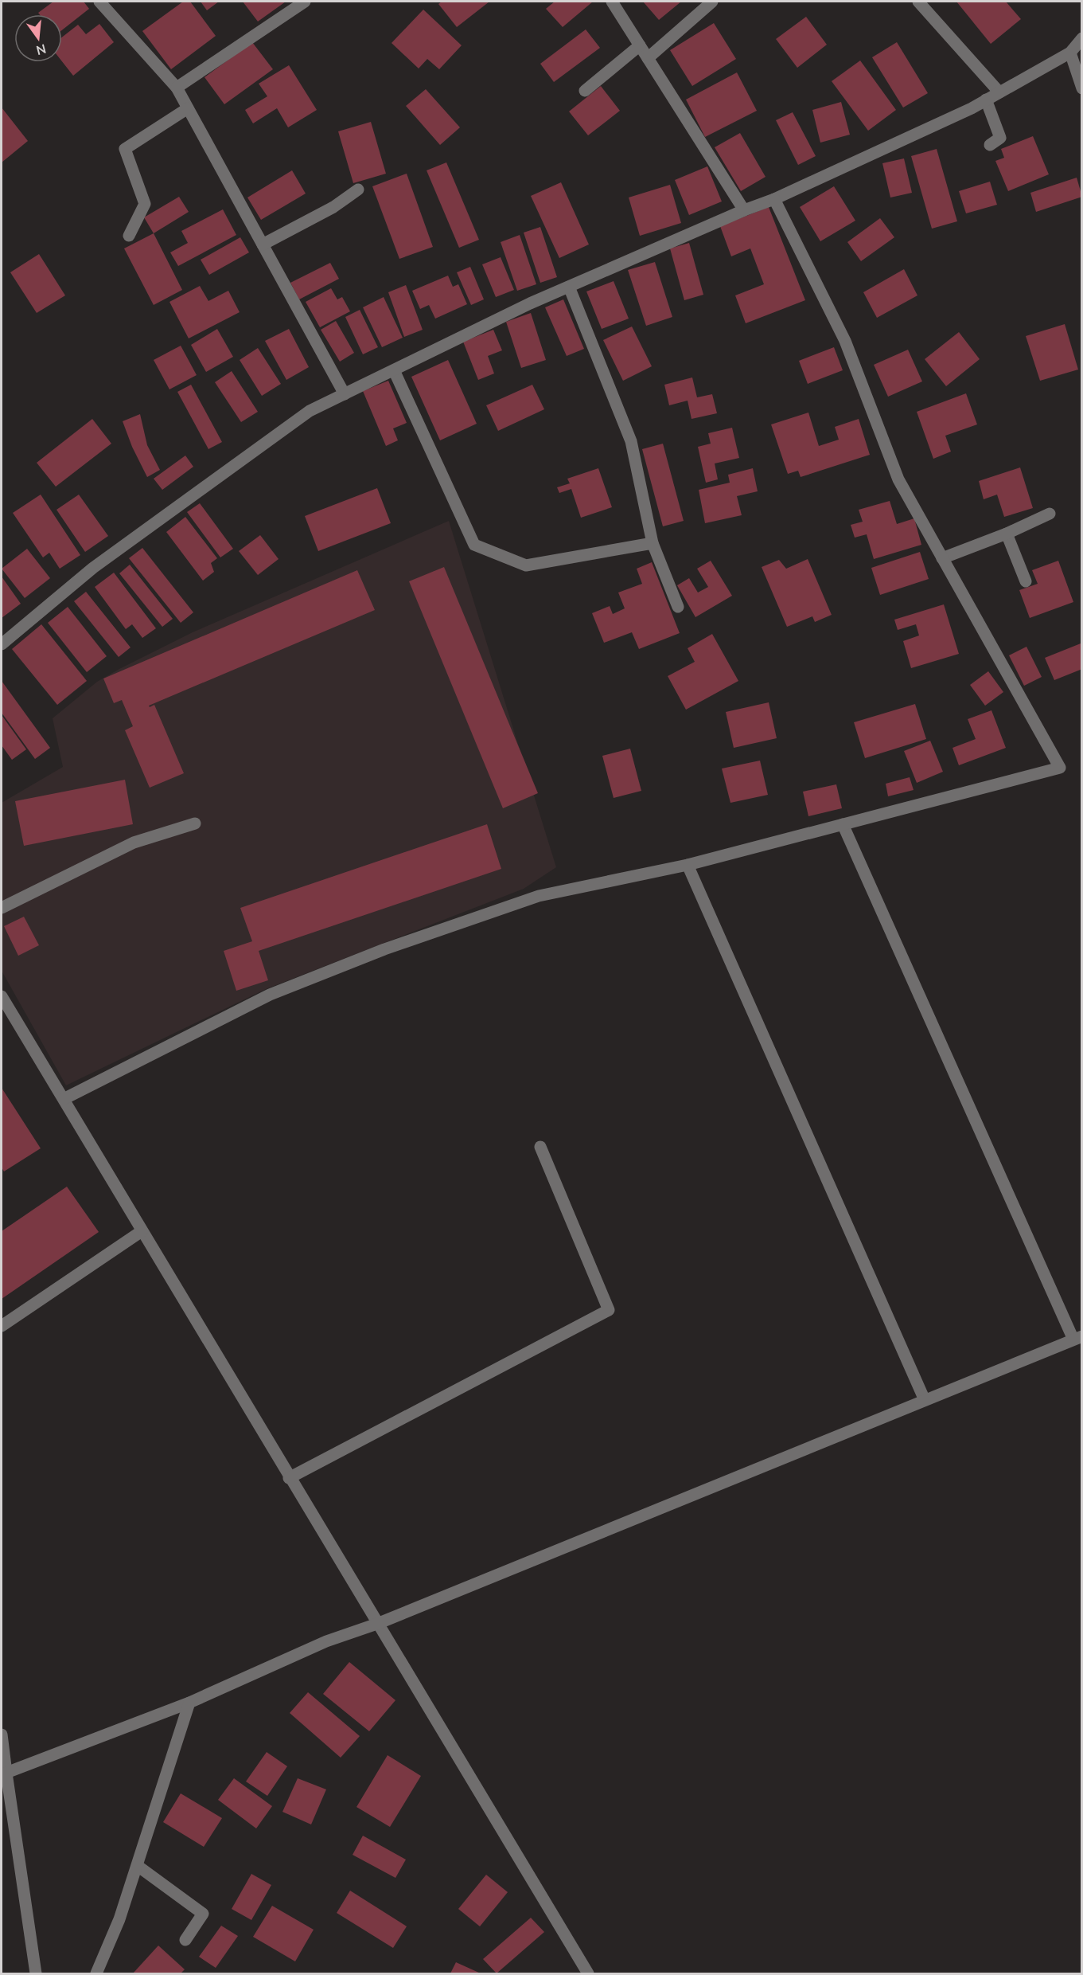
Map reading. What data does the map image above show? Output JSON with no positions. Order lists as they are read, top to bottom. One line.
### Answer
{"north":"bottom"}
